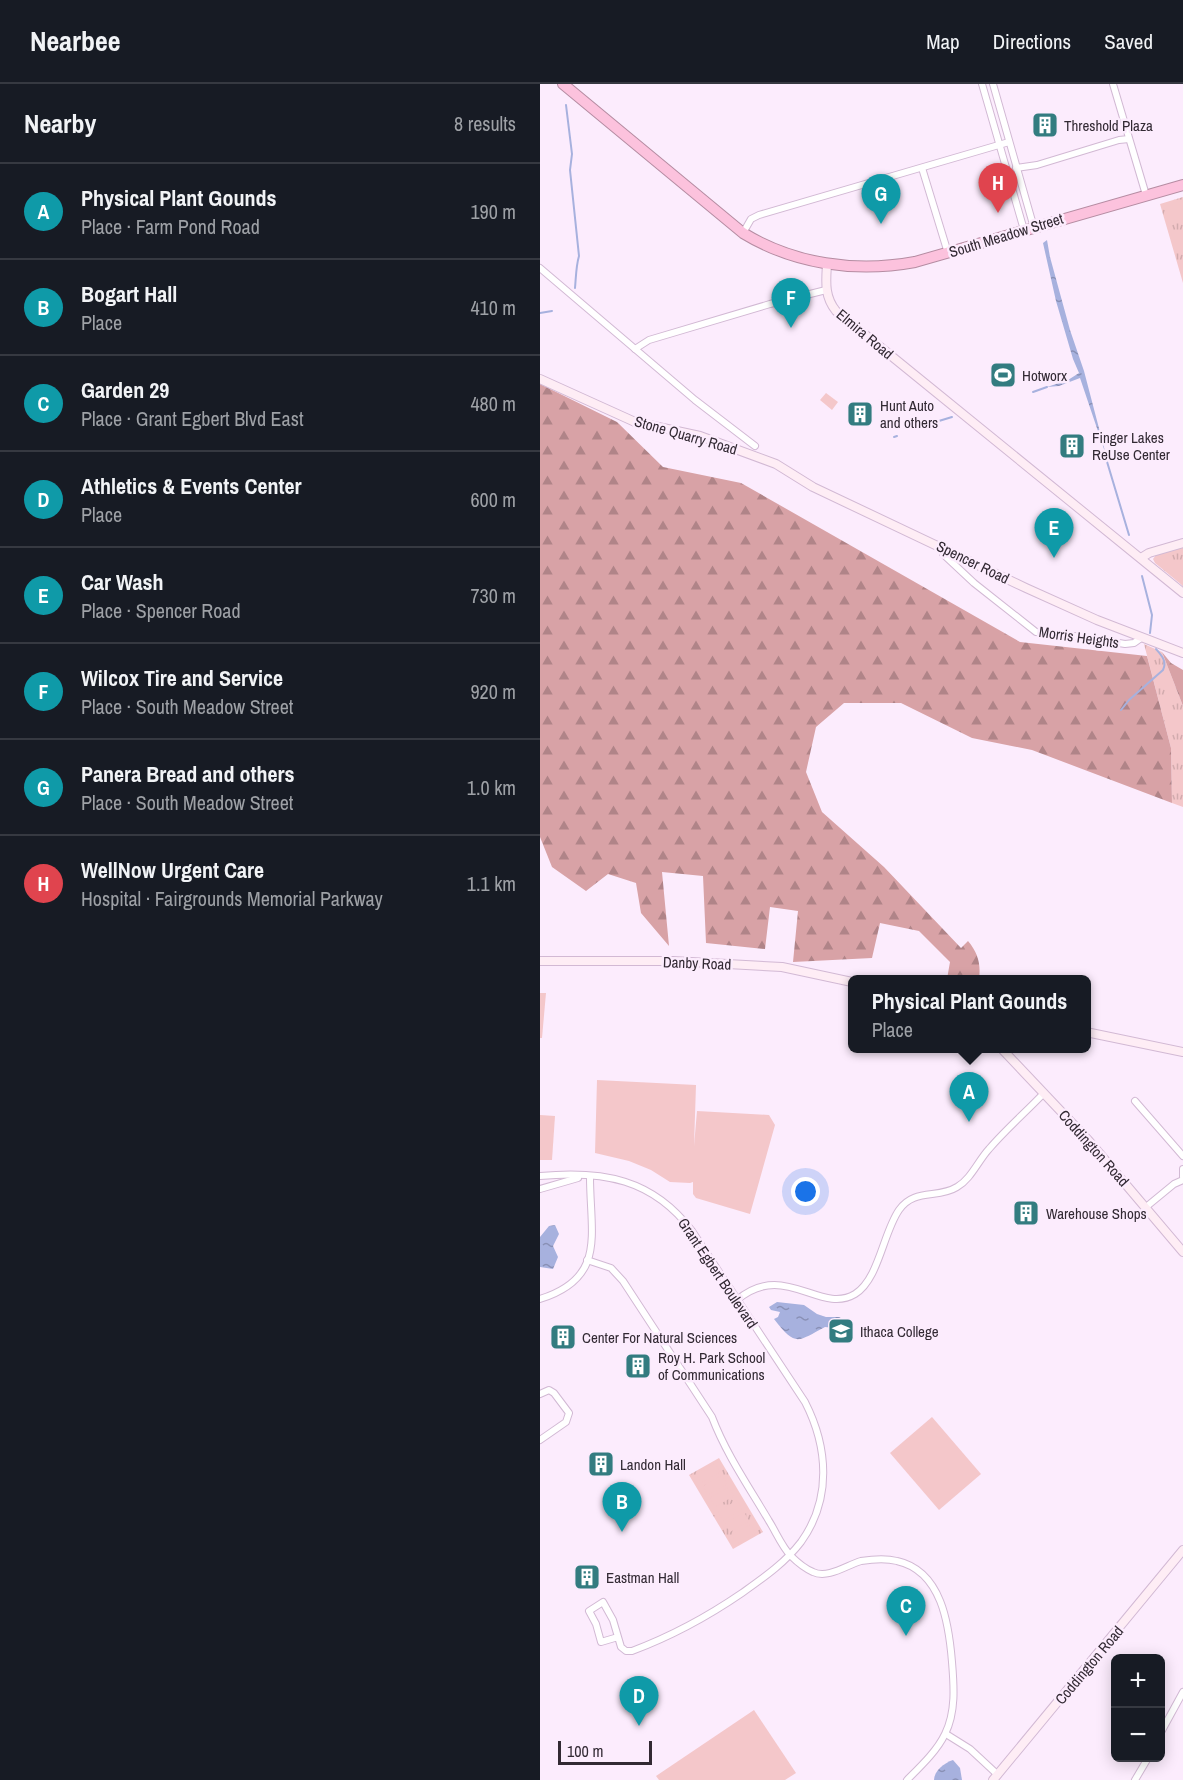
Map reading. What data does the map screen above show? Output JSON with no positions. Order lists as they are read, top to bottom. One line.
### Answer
{"streets":{"highway":["South Meadow Street"],"street":["Elmira Road","Stone Quarry Road","Spencer Road","Morris Heights","Danby Road","Coddington Road","Grant Egbert Boulevard"]},"crossings":[["Stone Quarry Road","Spencer Road"],["Spencer Road","Morris Heights"]],"places":{"building":["Threshold Plaza","Hunt Auto and others","Finger Lakes ReUse Center","Warehouse Shops","Center For Natural Sciences","Roy H. Park School of Communications","Landon Hall","Eastman Hall"],"sports":["Hotworx"],"school or university":["Ithaca College"]},"scale_bar":"100 m","page":{"header":"Nearbee","nav":["Map","Directions","Saved"],"heading":["Nearby","8 results"],"list":[{"mark":"A","name":"Physical Plant Gounds","note":"Place · Farm Pond Road","value":"190 m"},{"mark":"B","name":"Bogart Hall","note":"Place","value":"410 m"},{"mark":"C","name":"Garden 29","note":"Place · Grant Egbert Blvd East","value":"480 m"},{"mark":"D","name":"Athletics & Events Center","note":"Place","value":"600 m"},{"mark":"E","name":"Car Wash","note":"Place · Spencer Road","value":"730 m"},{"mark":"F","name":"Wilcox Tire and Service","note":"Place · South Meadow Street","value":"920 m"},{"mark":"G","name":"Panera Bread and others","note":"Place · South Meadow Street","value":"1.0 km"},{"mark":"H","name":"WellNow Urgent Care","note":"Hospital · Fairgrounds Memorial Parkway","value":"1.1 km"}],"pins":["H","G","F","E","A","B","C","D"],"popup":["Physical Plant Gounds","Place"],"map_buttons":["+","−"],"scale":"100 m"}}
